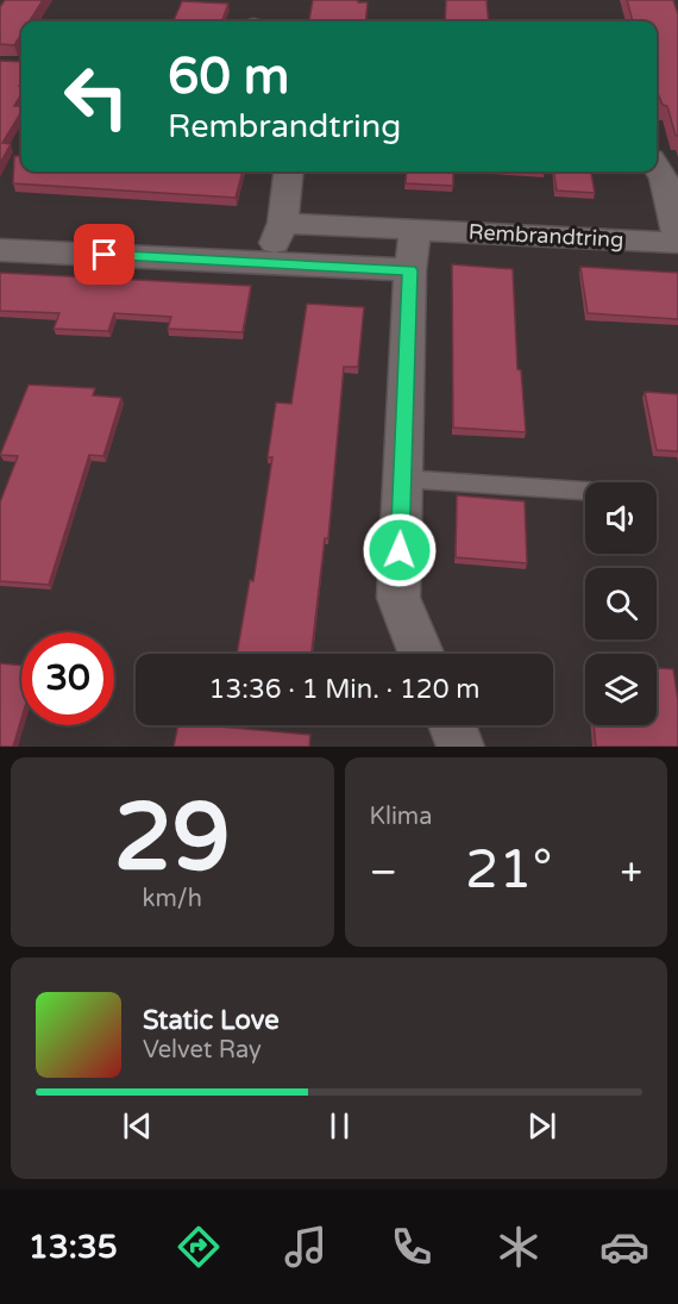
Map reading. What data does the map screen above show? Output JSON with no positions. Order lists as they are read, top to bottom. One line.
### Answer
{"streets":{"street":["Rembrandtring"]},"page":{"turn":["60 m","Rembrandtring"],"limit":"30","trip":"13:36 · 1 Min. · 120 m","tile":[["29","km/h"],"Klima"],"heat":["−","21°","+"],"song":["Static Love","Velvet Ray"],"tabs":"13:35"}}
